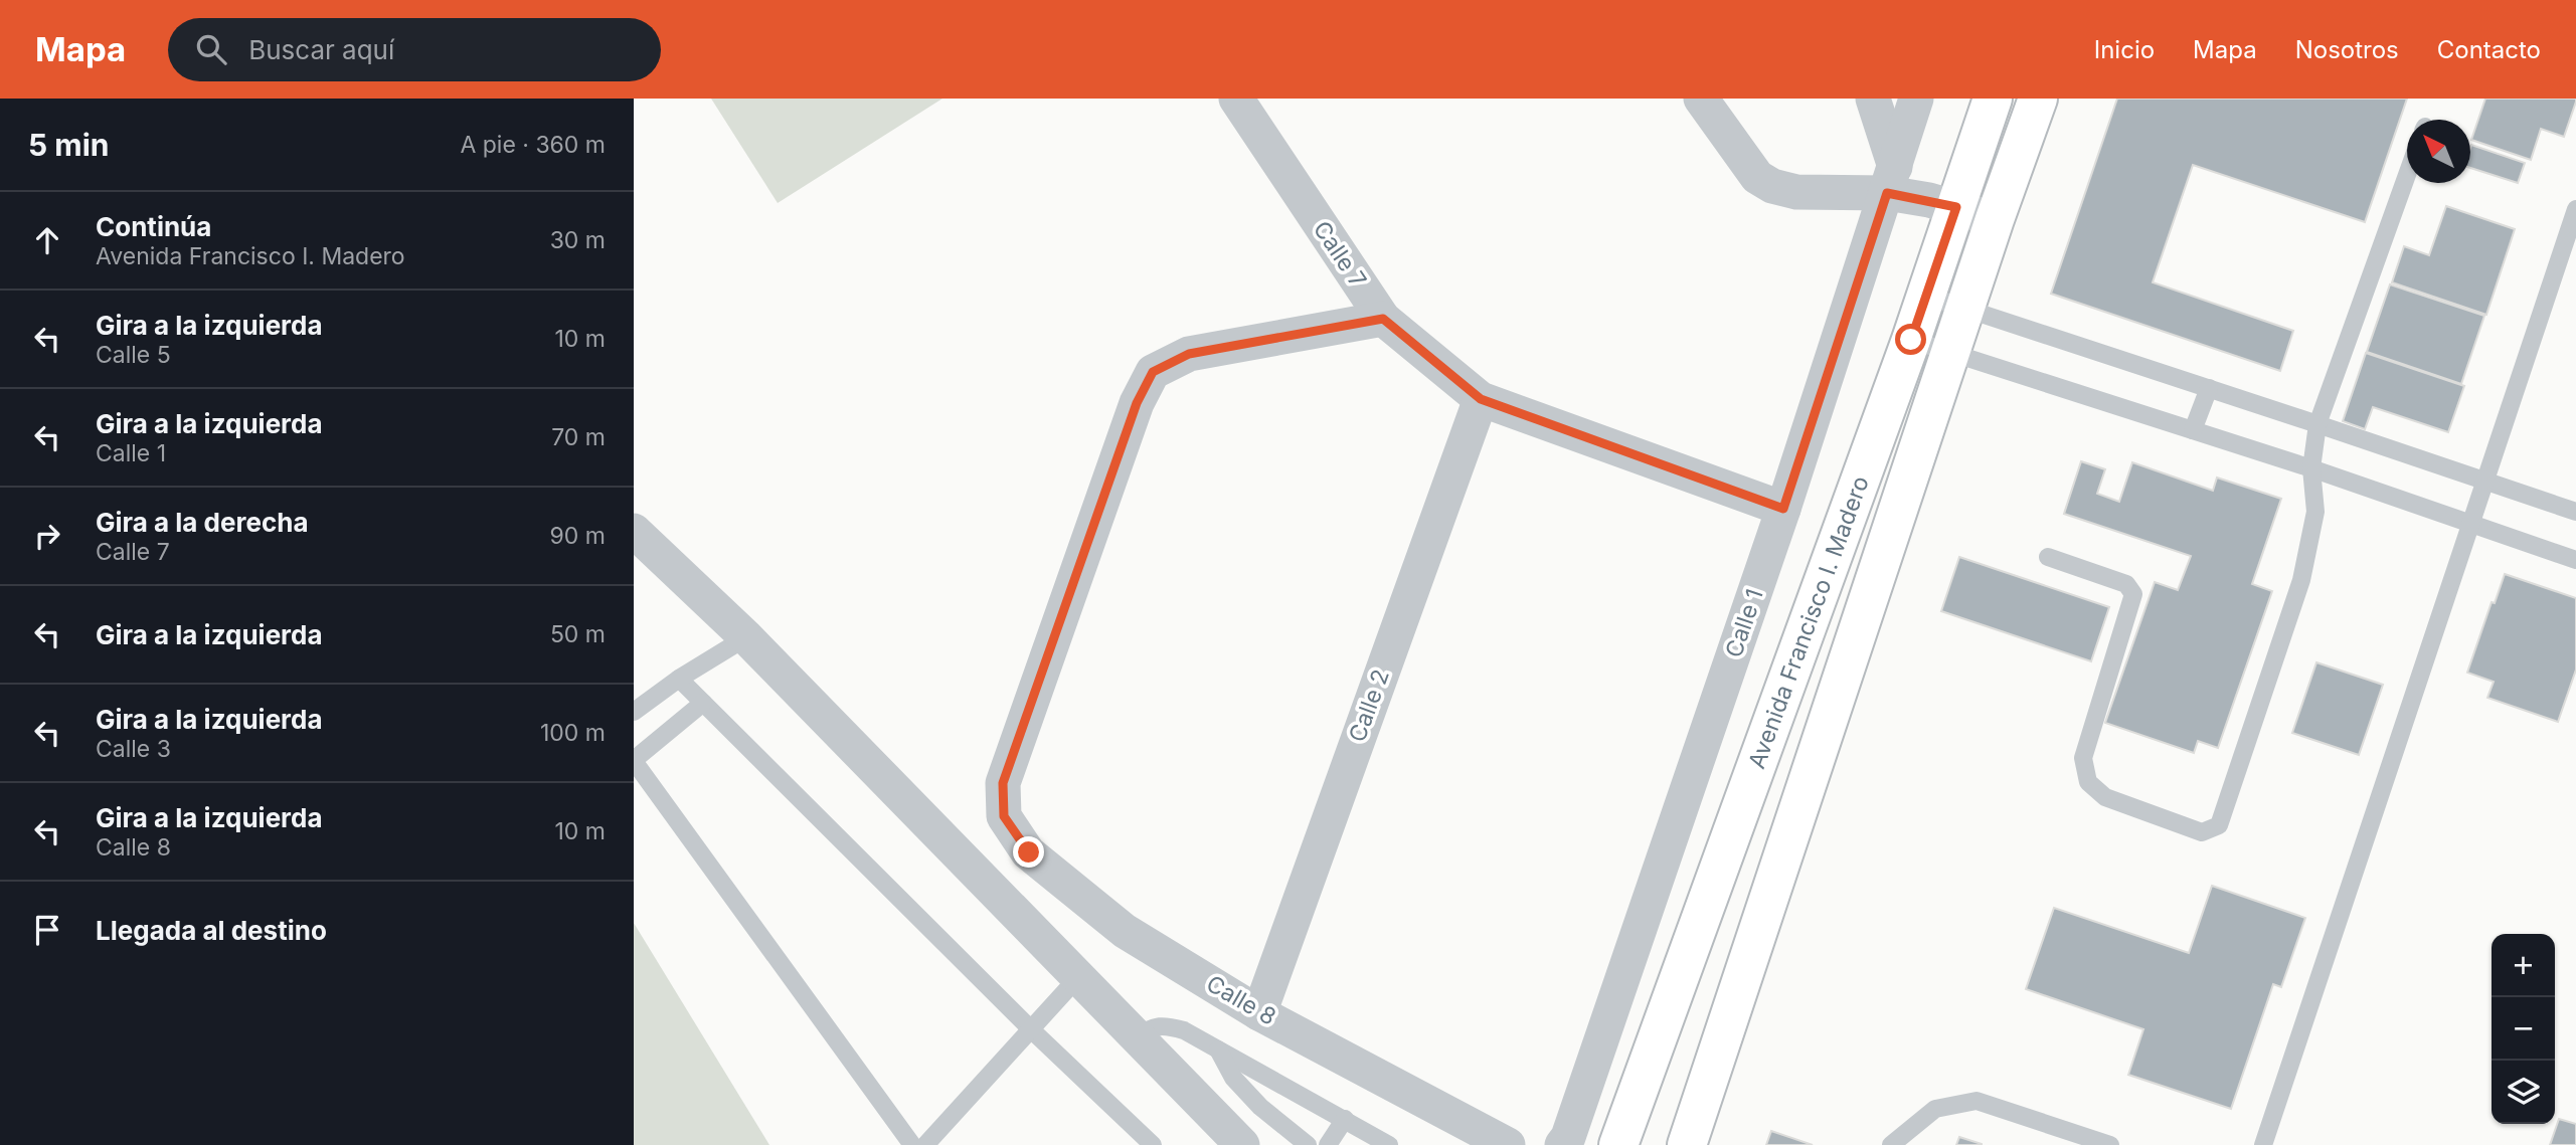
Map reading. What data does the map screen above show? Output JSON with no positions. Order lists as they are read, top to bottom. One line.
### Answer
{"streets":{"main road":["Avenida Francisco I. Madero"],"street":["Calle 7","Calle 1","Calle 2","Calle 8"]},"crossings":[["Calle 7","Calle 1"],["Calle 7","Calle 2"],["Calle 7","Calle 8"],["Calle 2","Calle 8"]],"north":"top left","page":{"header":"Mapa","search":"Buscar aquí","nav":["Inicio","Mapa","Nosotros","Contacto"],"heading":["5 min","A pie · 360 m"],"list":[["Continúa","Avenida Francisco I. Madero","30 m"],["Gira a la izquierda","Calle 5","10 m"],["Gira a la izquierda","Calle 1","70 m"],["Gira a la derecha","Calle 7","90 m"],["Gira a la izquierda","50 m"],["Gira a la izquierda","Calle 3","100 m"],["Gira a la izquierda","Calle 8","10 m"],"Llegada al destino"],"map_buttons":["+","−"]}}
